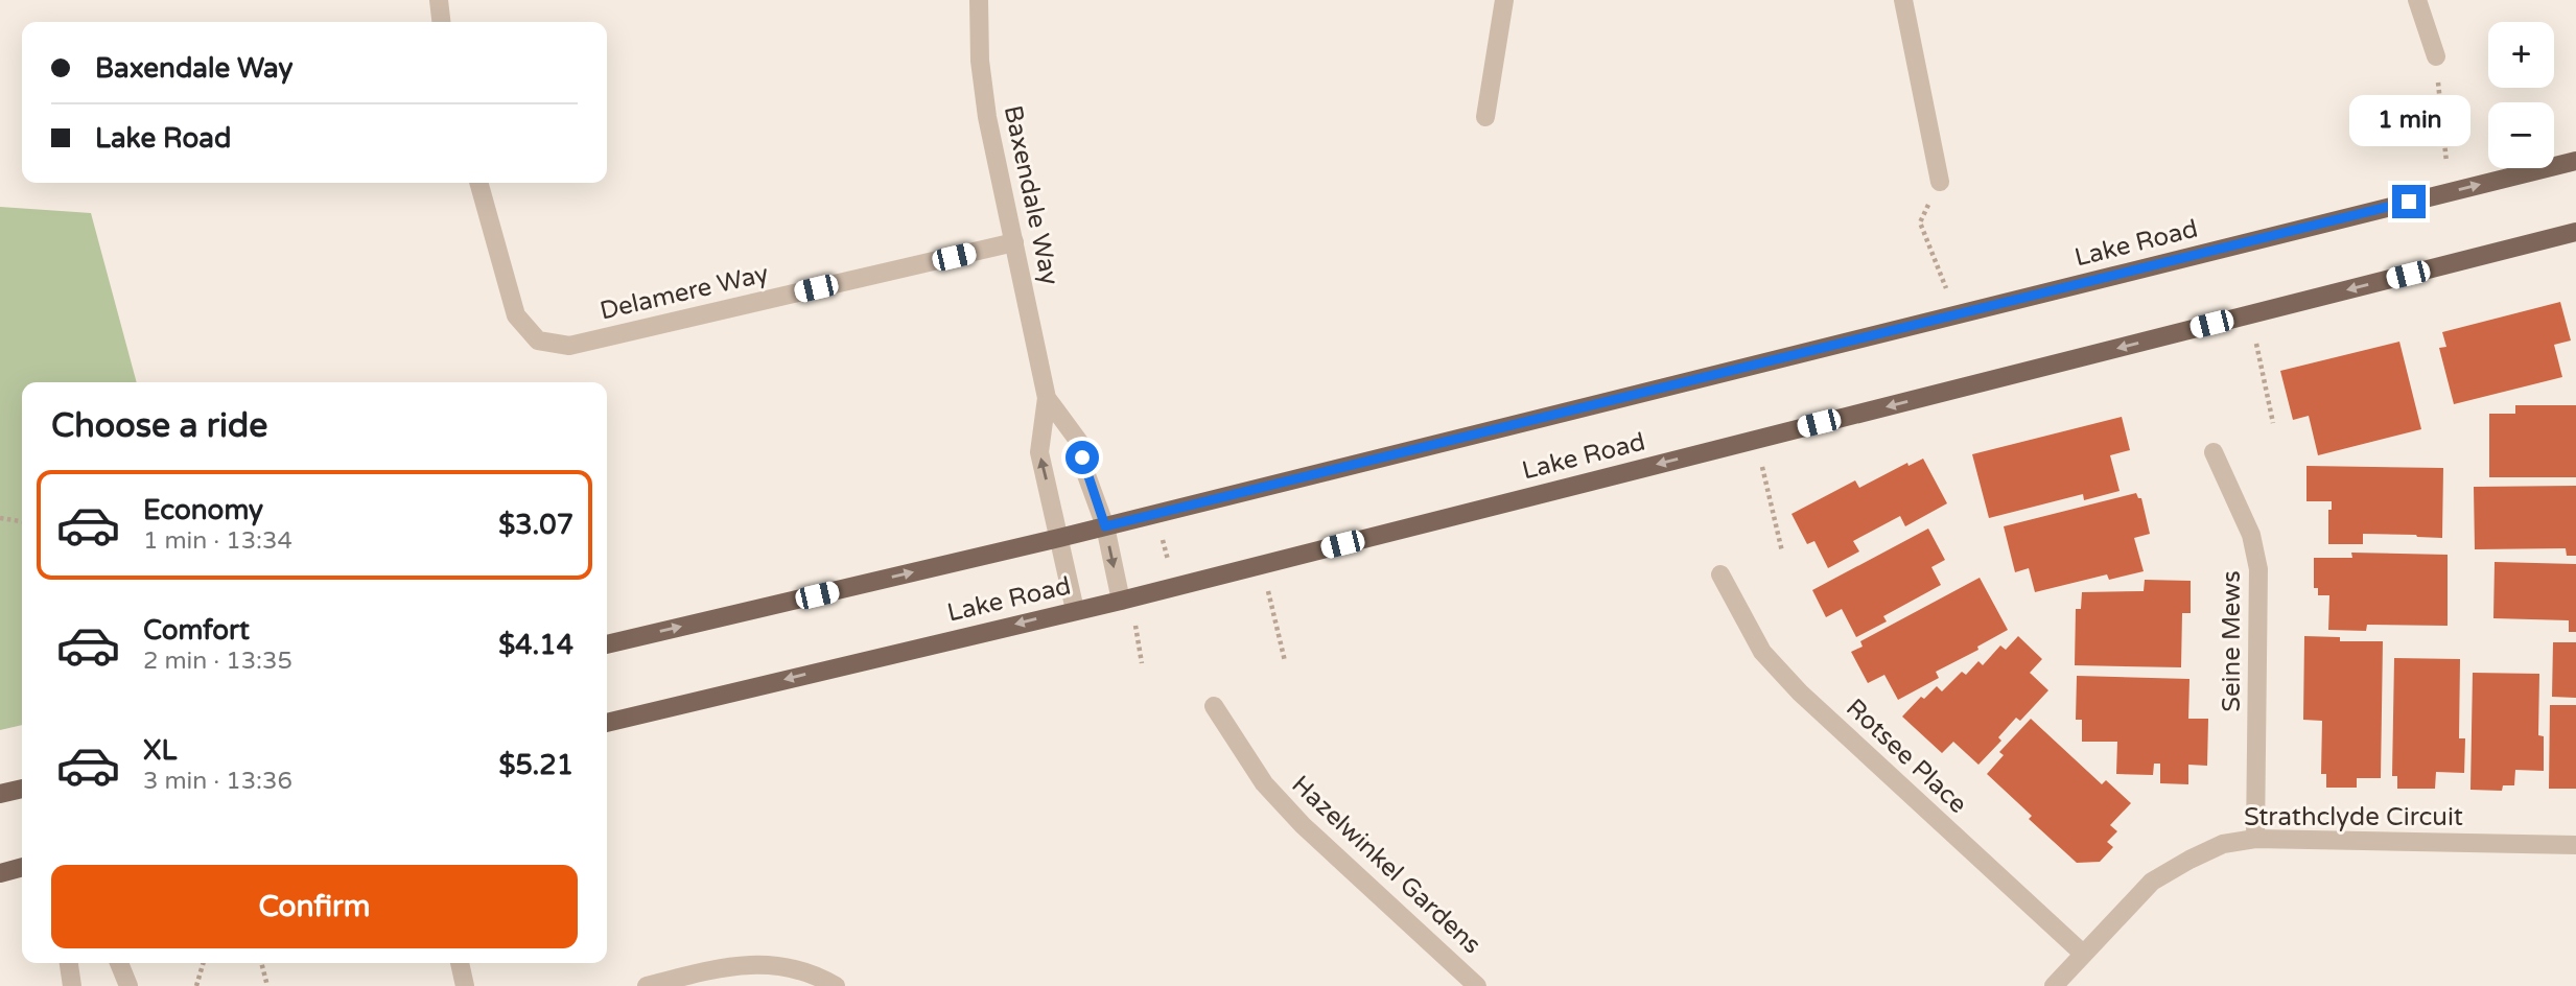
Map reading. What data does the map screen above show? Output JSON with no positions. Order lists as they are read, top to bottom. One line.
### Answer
{"streets":{"main road":["Lake Road"],"street":["Baxendale Way","Delamere Way","Seine Mews","Rotsee Place","Strathclyde Circuit","Hazelwinkel Gardens"]},"crossings":[["Baxendale Way","Lake Road"],["Baxendale Way","Delamere Way"],["Seine Mews","Strathclyde Circuit"],["Rotsee Place","Strathclyde Circuit"]],"page":{"map_buttons":["+","−"],"banner":["Baxendale Way","Lake Road"],"bubble":"1 min","heading":"Choose a ride","list":[{"name":"Economy","note":"1 min · 13:34","value":"$3.07"},{"name":"Comfort","note":"2 min · 13:35","value":"$4.14"},{"name":"XL","note":"3 min · 13:36","value":"$5.21"}],"buttons":"Confirm"}}
